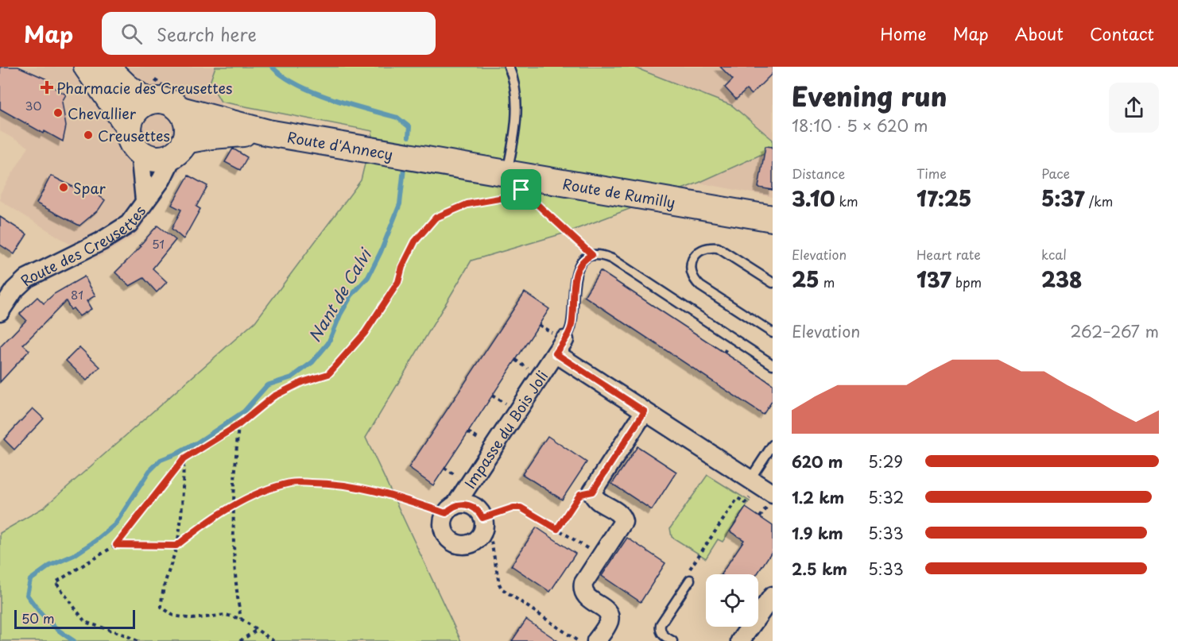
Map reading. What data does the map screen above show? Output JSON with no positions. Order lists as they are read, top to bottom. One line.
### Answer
{"streets":{"main road":["Route d'Annecy","Route de Rumilly"],"street":["Route des Creusettes","Impasse du Bois Joli"]},"crossings":[["Route d'Annecy","Route de Rumilly"],["Route d'Annecy","Route des Creusettes"]],"water":["Nant de Calvi"],"places":{"health":["Pharmacie des Creusettes"],"other":["Chevallier","Creusettes","Spar"]},"house_numbers":["30","51","81"],"scale_bar":"50 m","page":{"header":"Map","search":"Search here","nav":["Home","Map","About","Contact"],"heading":["Evening run","18:10 · 5 × 620 m"],"stats":[["Distance","3.10 km"],["Time","17:25"],["Pace","5:37 /km"],["Elevation","25 m"],["Heart rate","137 bpm"],["kcal","238"]],"chart":["Elevation","262–267 m"],"list":[{"name":"620 m","note":"5:29"},{"name":"1.2 km","note":"5:32"},{"name":"1.9 km","note":"5:33"},{"name":"2.5 km","note":"5:33"}],"scale":"50 m"}}
